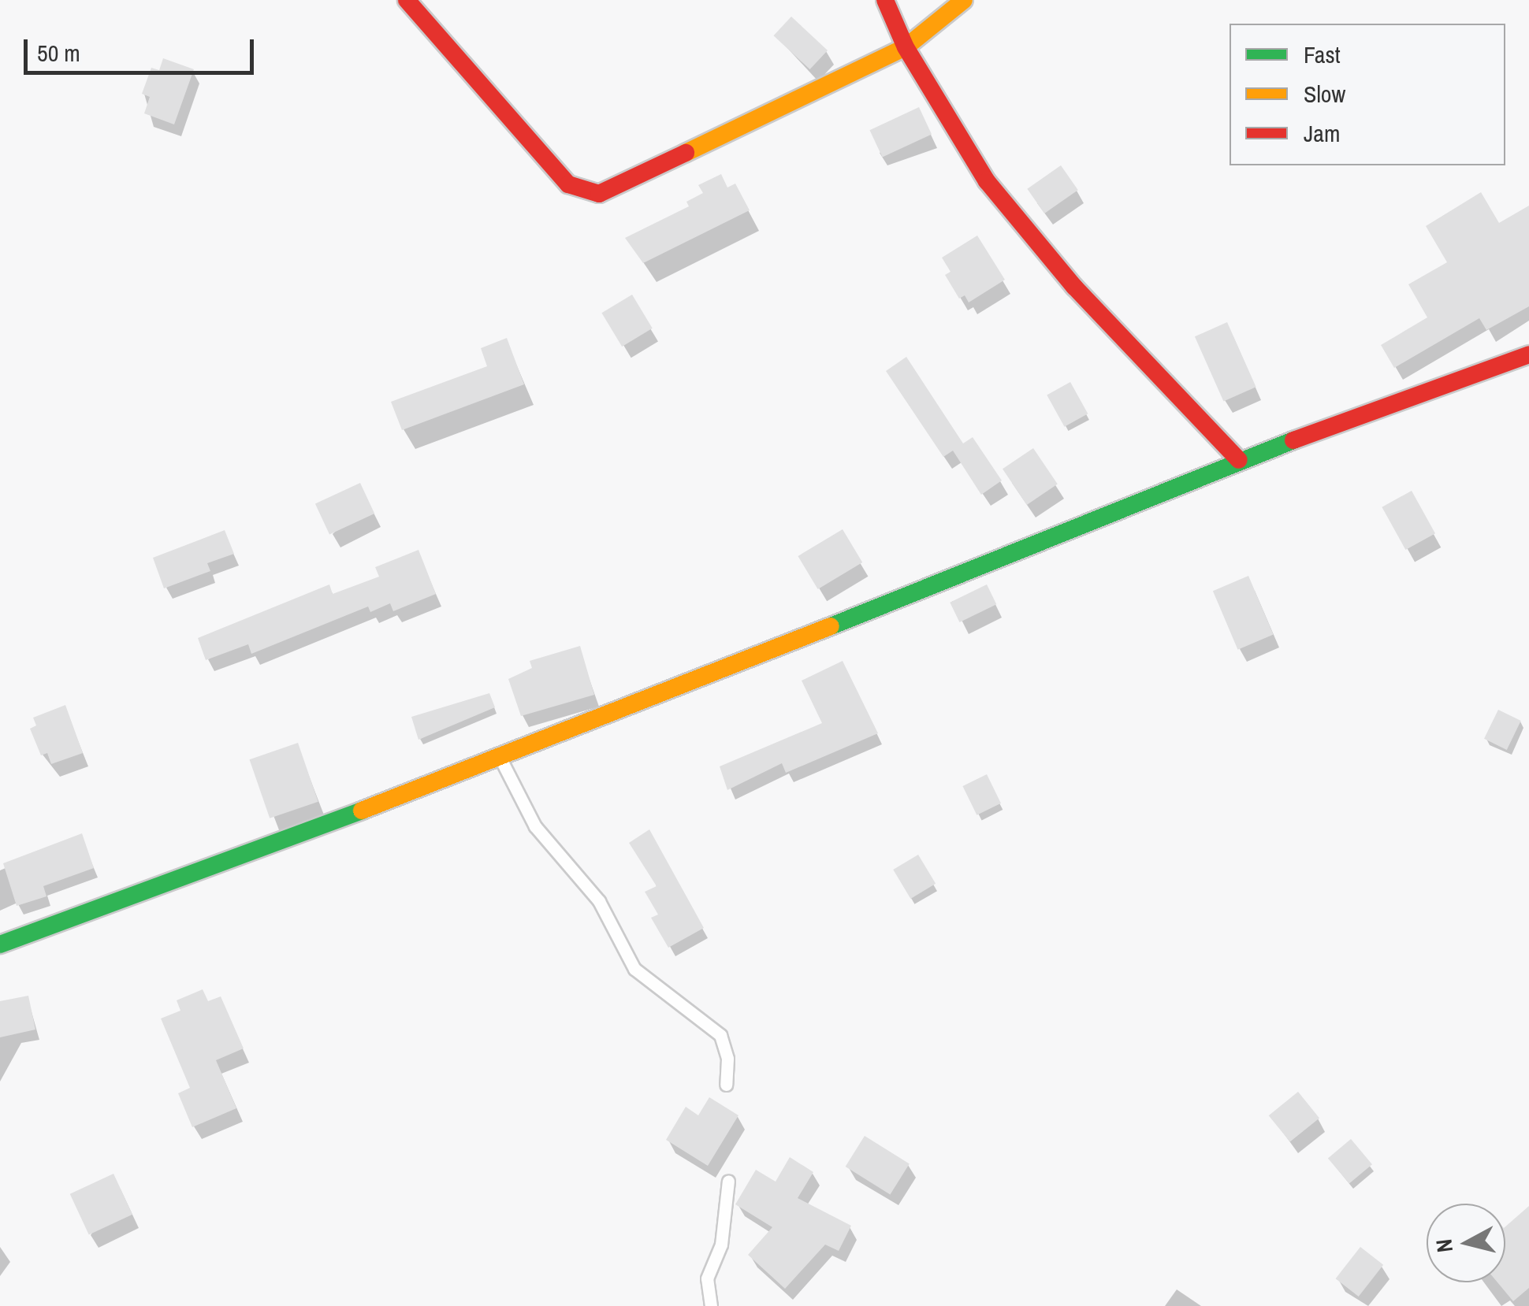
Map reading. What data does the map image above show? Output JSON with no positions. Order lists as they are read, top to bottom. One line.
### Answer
{"legend":["Fast","Slow","Jam"],"scale_bar":"50 m","north":"left"}
